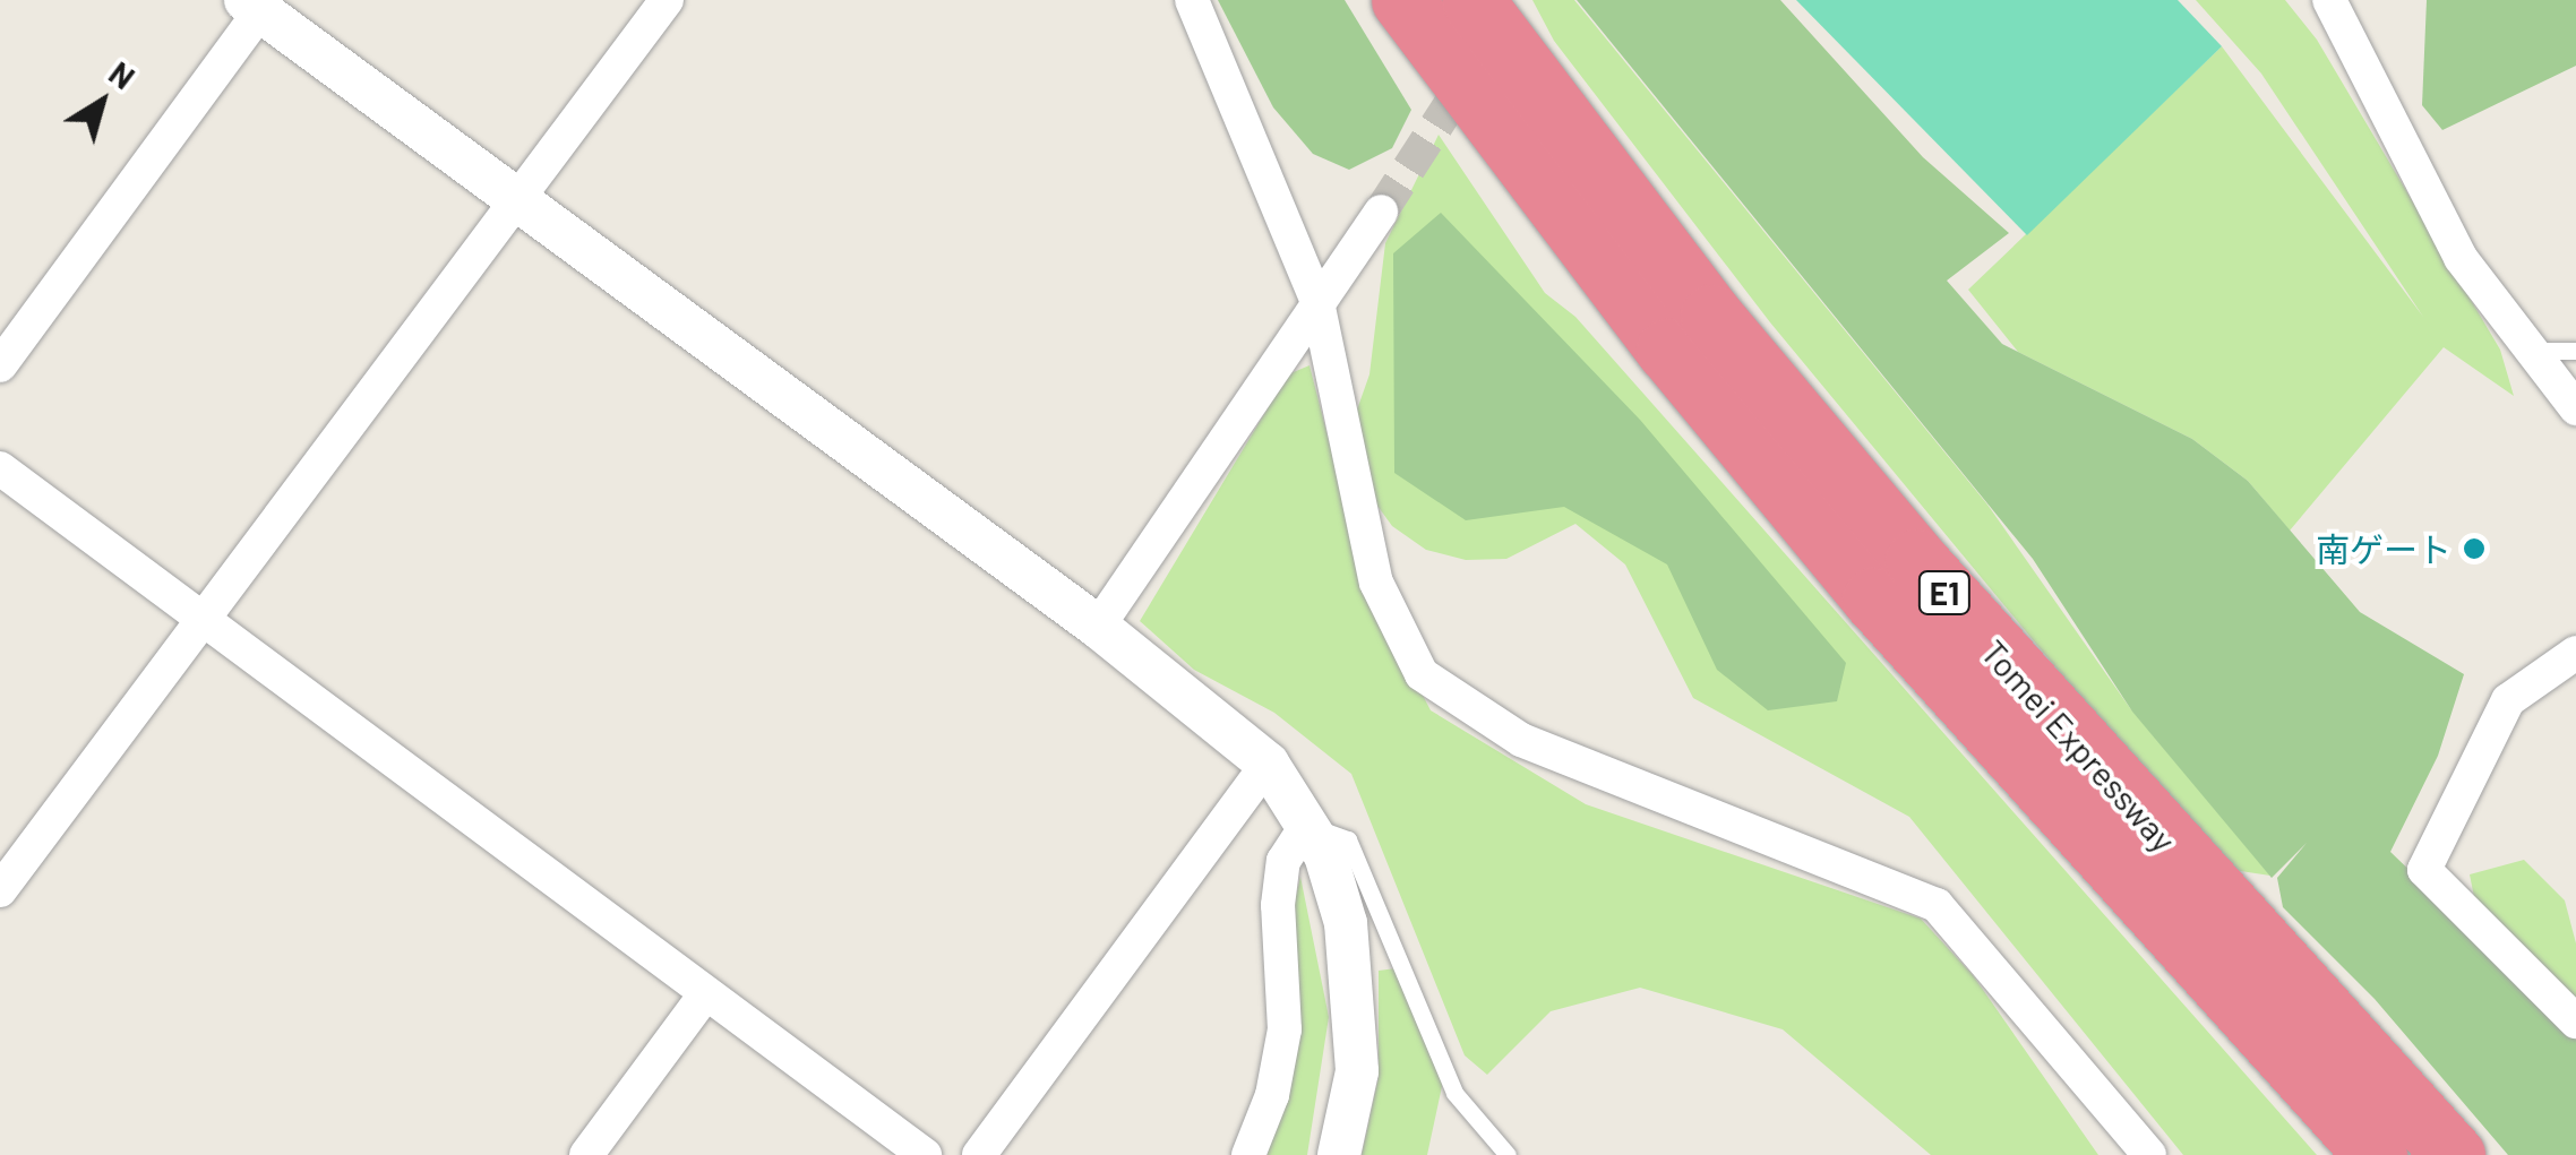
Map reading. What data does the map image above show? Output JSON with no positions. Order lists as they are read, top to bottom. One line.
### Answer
{"streets":{"highway":["E1","Tomei Expressway"]},"places":["南ゲート"],"north":"top right"}
